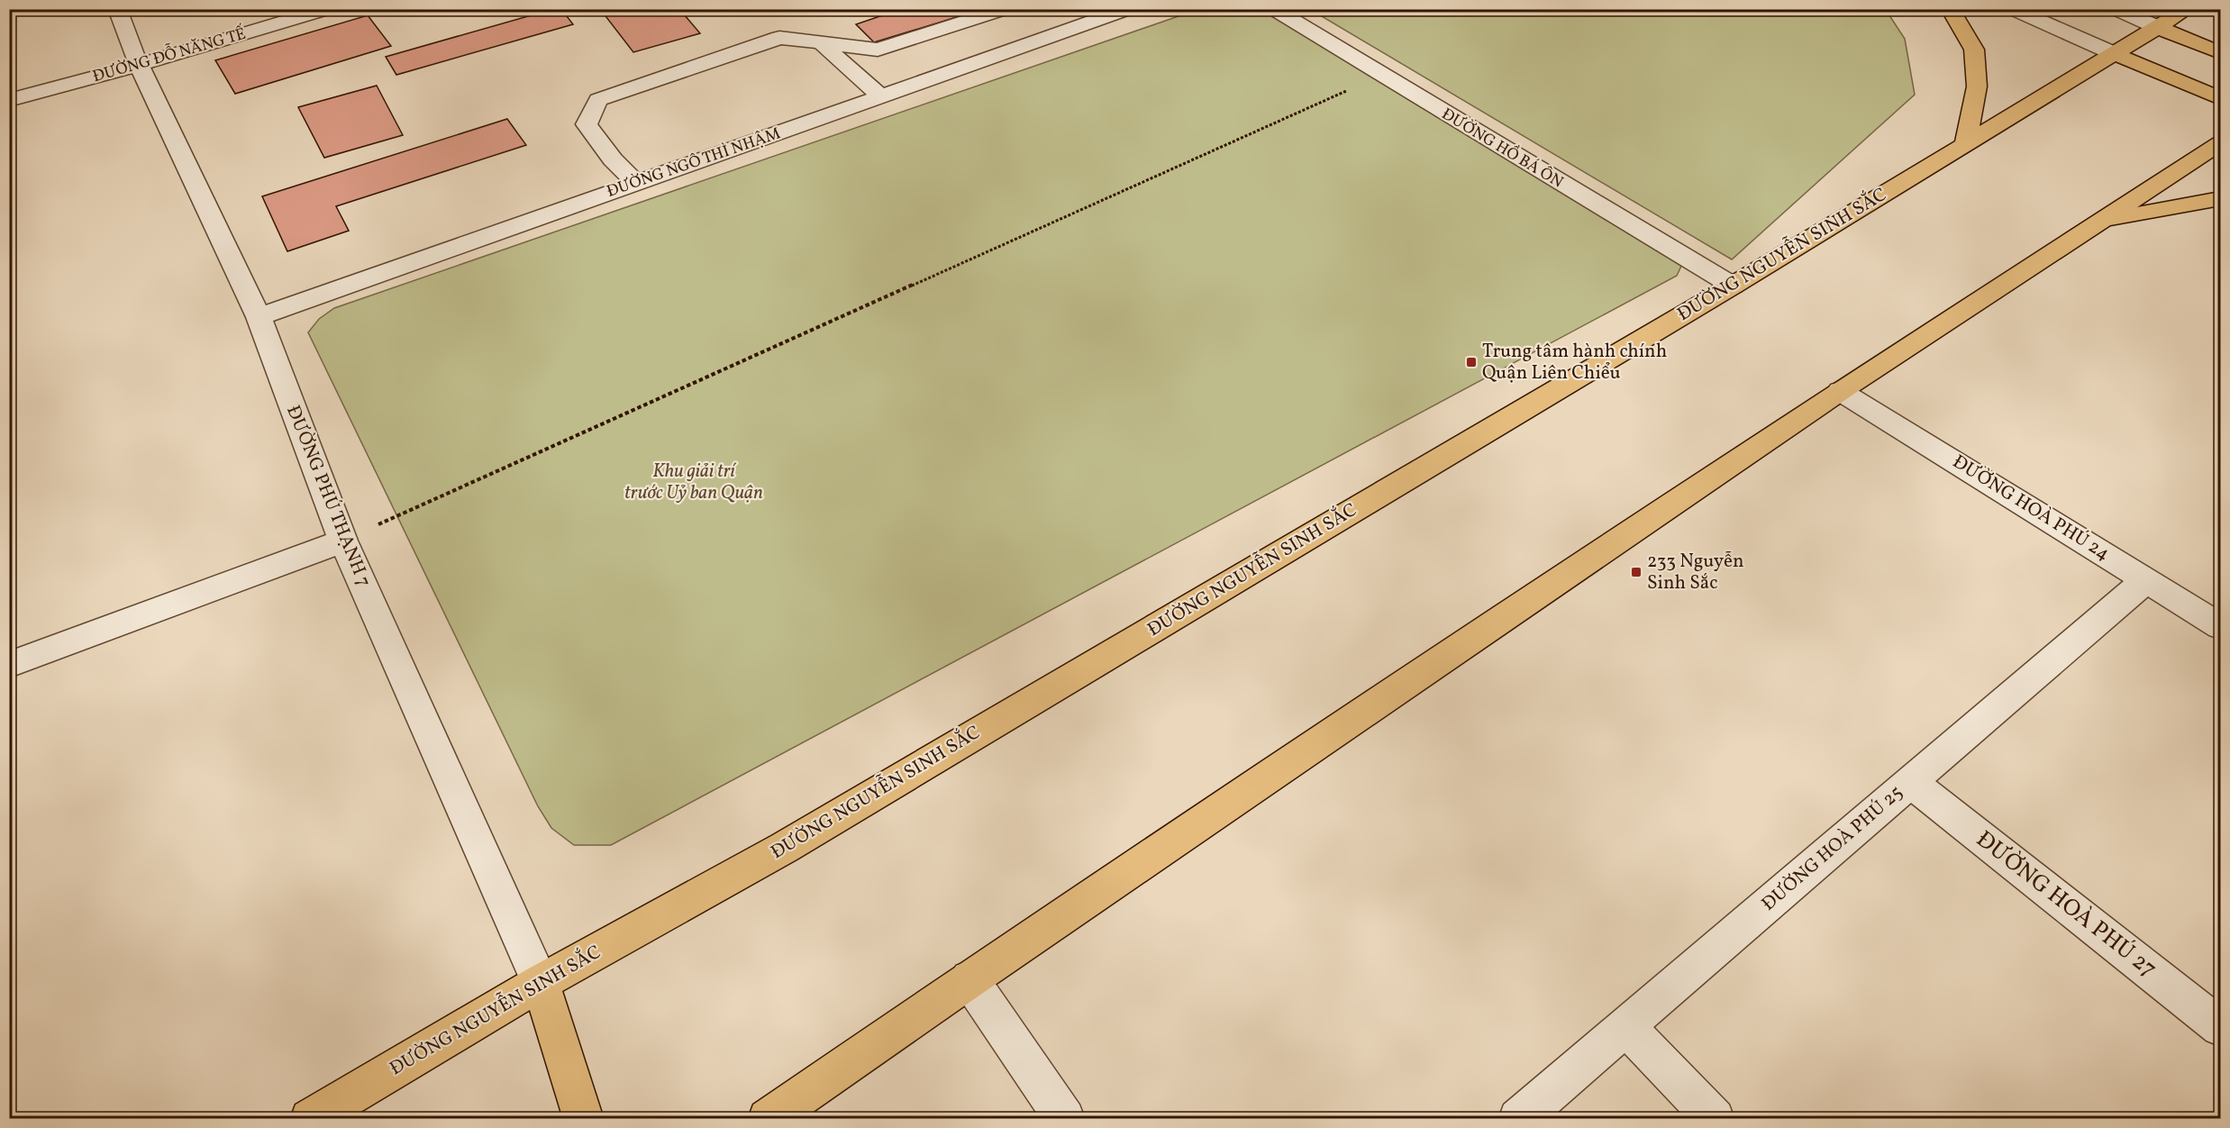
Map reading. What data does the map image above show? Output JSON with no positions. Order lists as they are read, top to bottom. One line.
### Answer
{"streets":{"main road":["ĐƯỜNG NGUYỄN SINH SẮC"],"street":["ĐƯỜNG ĐỖ NĂNG TẾ","ĐƯỜNG HỒ BÁ ÔN","ĐƯỜNG NGÔ THÌ NHẬM","ĐƯỜNG PHÚ THẠNH 7","ĐƯỜNG HOÀ PHÚ 24","ĐƯỜNG HOÀ PHÚ 25","ĐƯỜNG HOÀ PHÚ 27"]},"crossings":[["ĐƯỜNG ĐỖ NĂNG TẾ","ĐƯỜNG PHÚ THẠNH 7"],["ĐƯỜNG HỒ BÁ ÔN","ĐƯỜNG NGUYỄN SINH SẮC"],["ĐƯỜNG NGÔ THÌ NHẬM","ĐƯỜNG PHÚ THẠNH 7"],["ĐƯỜNG NGUYỄN SINH SẮC","ĐƯỜNG PHÚ THẠNH 7"],["ĐƯỜNG HOÀ PHÚ 24","ĐƯỜNG HOÀ PHÚ 25"],["ĐƯỜNG HOÀ PHÚ 25","ĐƯỜNG HOÀ PHÚ 27"]],"parks":["Khu giải trí trước Uỷ ban Quận"],"places":{"transit":["Trung tâm hành chính Quận Liên Chiểu","233 Nguyễn Sinh Sắc"]}}
